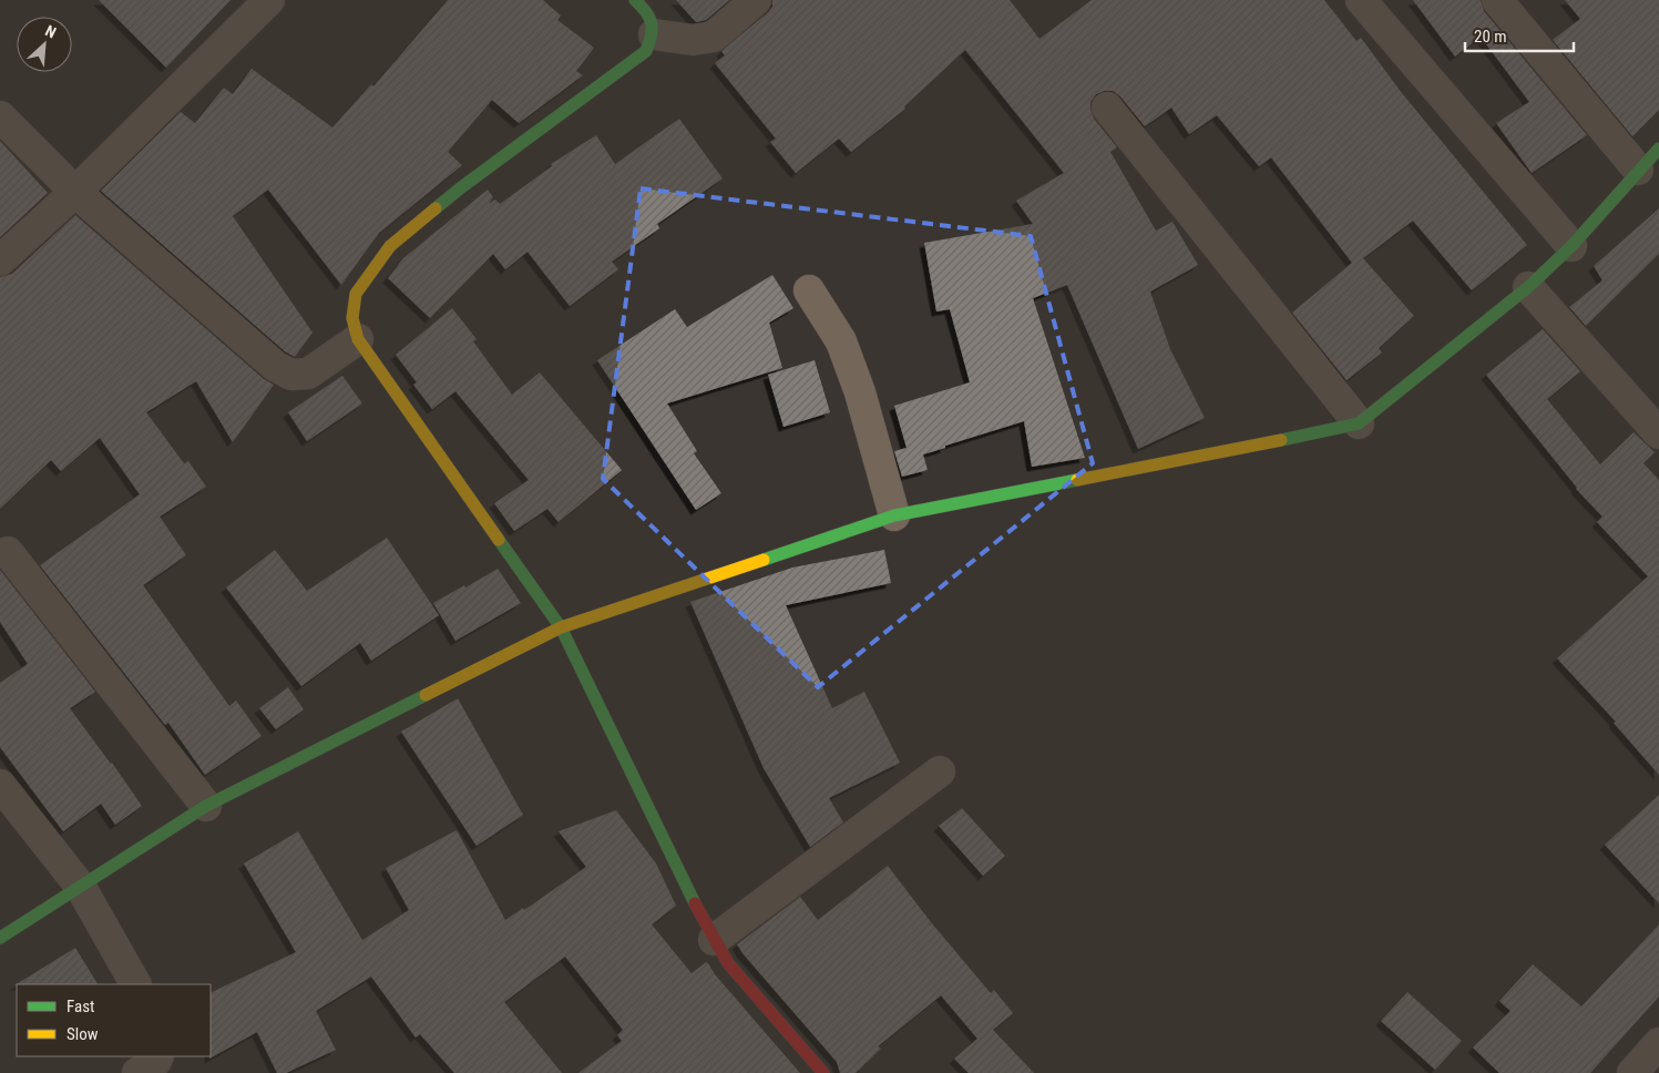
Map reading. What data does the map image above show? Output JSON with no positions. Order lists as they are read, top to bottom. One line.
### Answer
{"legend":["Fast","Slow"],"scale_bar":"20 m","north":"top right"}
